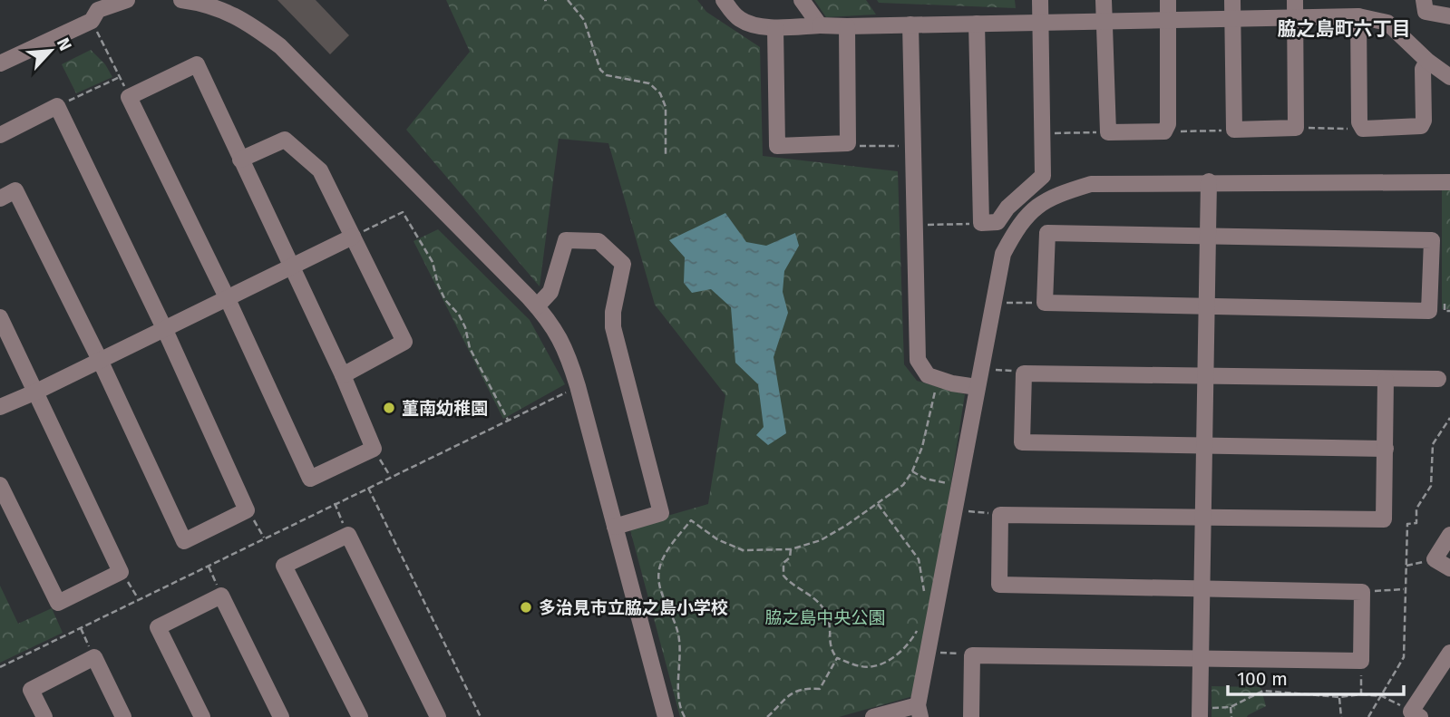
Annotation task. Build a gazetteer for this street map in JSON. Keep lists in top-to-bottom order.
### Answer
{
  "districts": ["脇之島町六丁目"],
  "parks": ["脇之島中央公園"],
  "places": ["菫南幼稚園", "多治見市立脇之島小学校"],
  "scale_bar": "100 m",
  "north": "top right"
}
